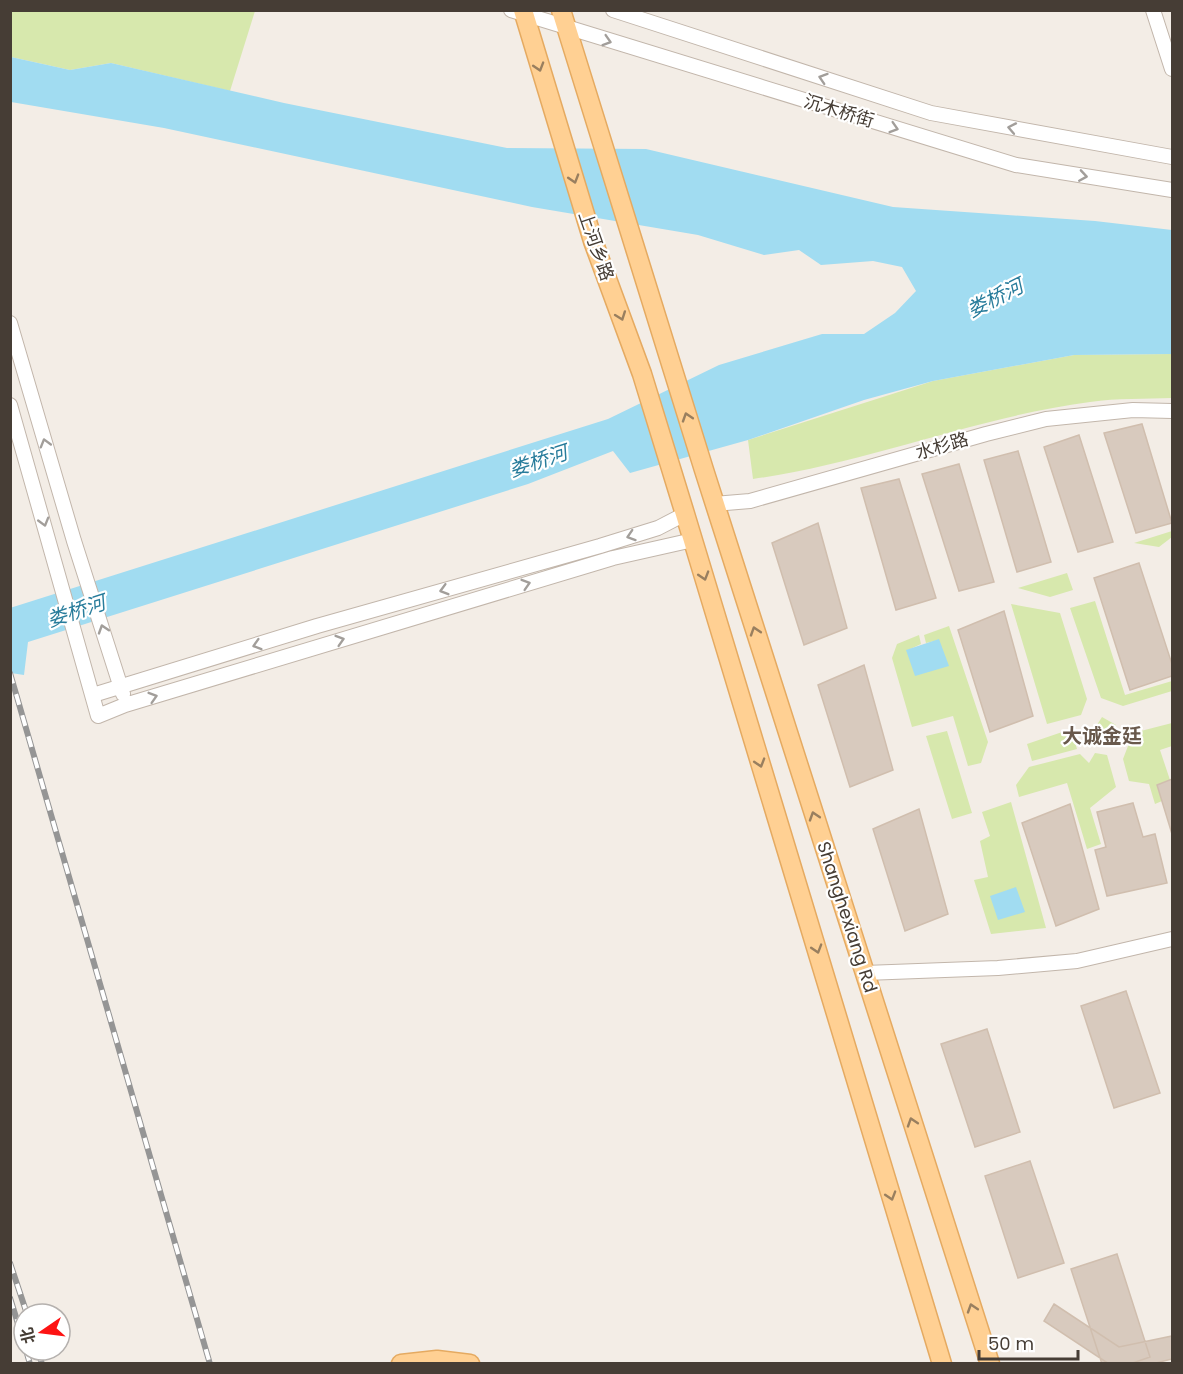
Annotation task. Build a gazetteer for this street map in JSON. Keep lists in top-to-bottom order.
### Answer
{
  "streets": {
    "main road": ["上河乡路", "Shanghexiang Rd"],
    "street": ["沉木桥街", "水杉路"]
  },
  "crossings": [
    ["沉木桥街", "上河乡路"],
    ["上河乡路", "Shanghexiang Rd"],
    ["水杉路", "Shanghexiang Rd"]
  ],
  "districts": ["大诚金廷"],
  "water": ["娄桥河"],
  "scale_bar": "50 m",
  "north": "left"
}
